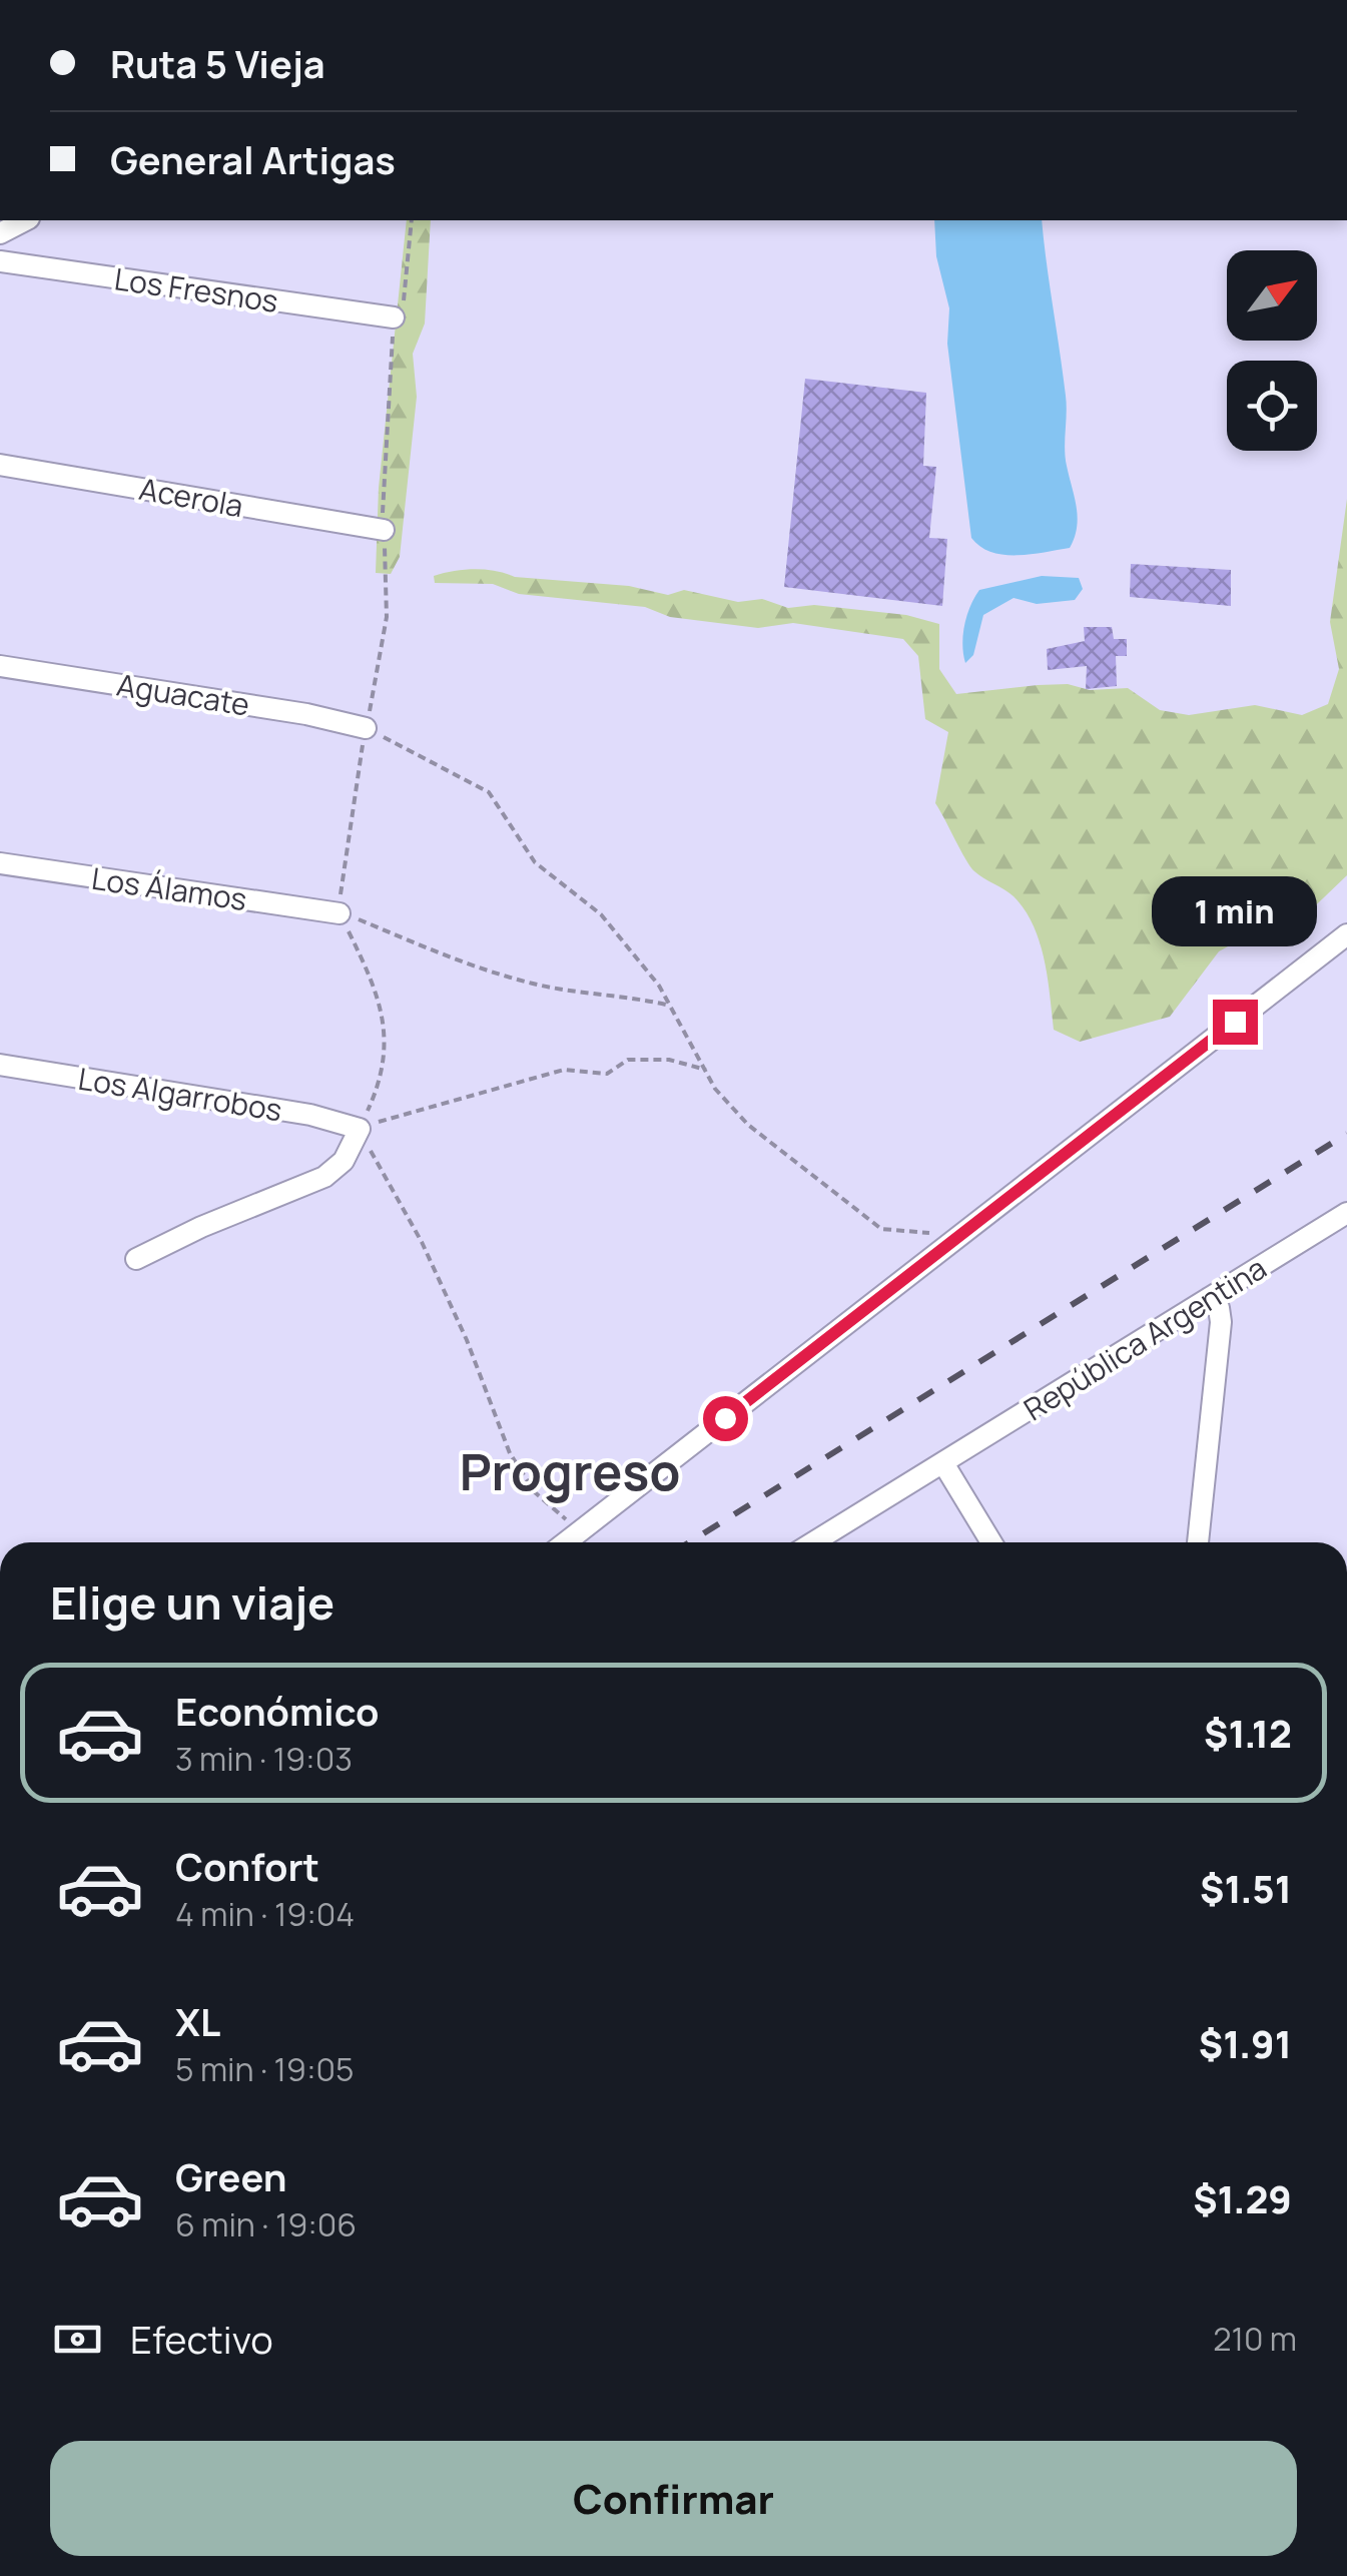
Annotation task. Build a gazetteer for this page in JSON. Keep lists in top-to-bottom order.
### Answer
{
  "streets": {
    "street": [
      "Los Fresnos",
      "Acerola",
      "Aguacate",
      "Los Álamos",
      "Los Algarrobos",
      "República Argentina"
    ]
  },
  "districts": ["Progreso"],
  "north": "top right",
  "page": {
    "banner": ["Ruta 5 Vieja", "General Artigas"],
    "bubble": "1 min",
    "heading": "Elige un viaje",
    "list": [
      {
        "name": "Económico",
        "note": "3 min · 19:03",
        "value": "$1.12"
      },
      {
        "name": "Confort",
        "note": "4 min · 19:04",
        "value": "$1.51"
      },
      {
        "name": "XL",
        "note": "5 min · 19:05",
        "value": "$1.91"
      },
      {
        "name": "Green",
        "note": "6 min · 19:06",
        "value": "$1.29"
      }
    ],
    "pay": ["Efectivo", "210 m"],
    "buttons": "Confirmar"
  }
}
